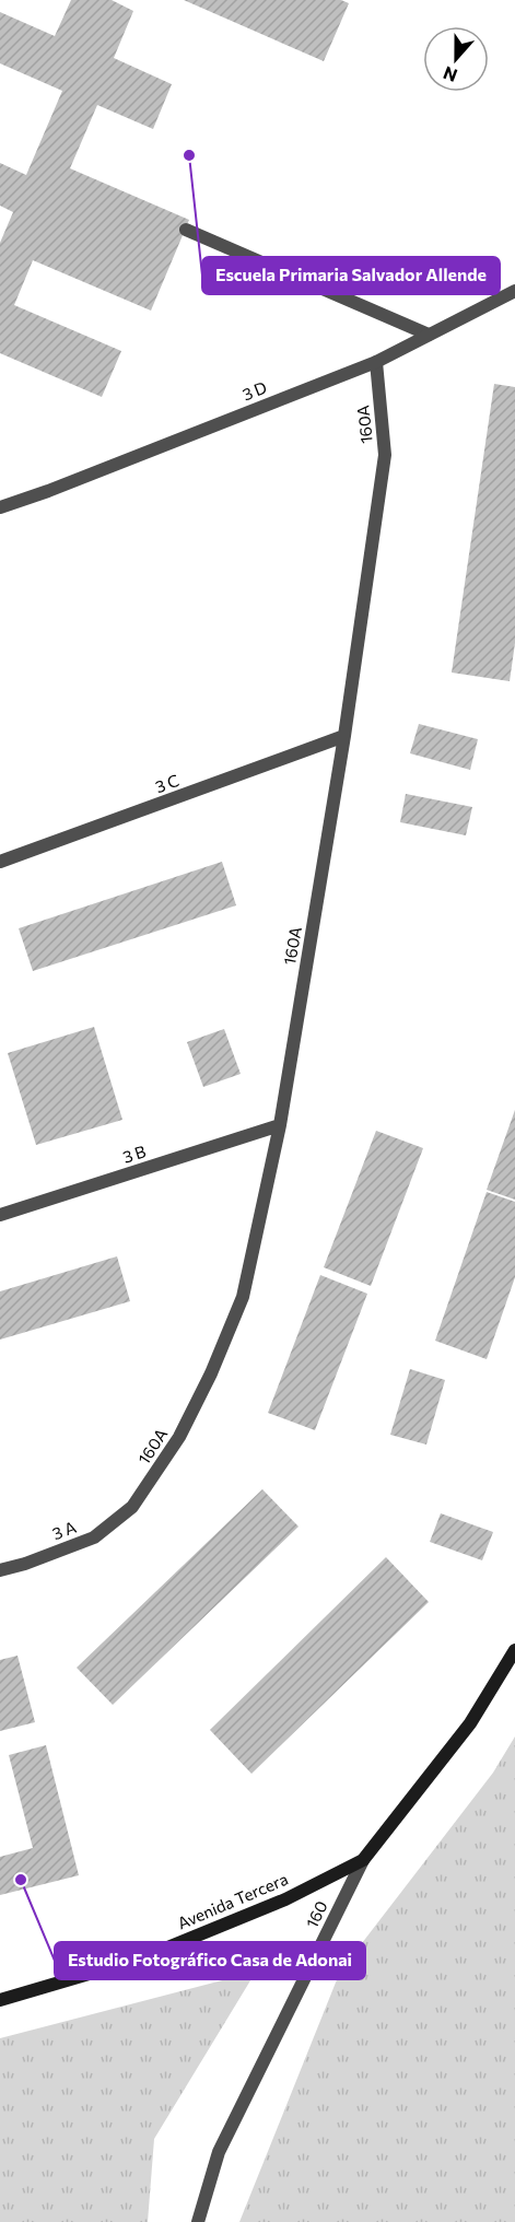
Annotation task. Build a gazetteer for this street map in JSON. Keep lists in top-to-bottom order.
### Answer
{
  "streets": {
    "main road": ["Avenida Tercera", "160"],
    "street": [
      "3 D",
      "160A",
      "3 C",
      "3 B",
      "3 A"
    ]
  },
  "crossings": [
    ["3 D", "160A"],
    ["160A", "3 C"],
    ["160A", "3 B"],
    ["160A", "3 A"],
    ["Avenida Tercera", "160"]
  ],
  "places": ["Escuela Primaria Salvador Allende", "Estudio Fotográfico Casa de Adonai"],
  "north": "bottom"
}
